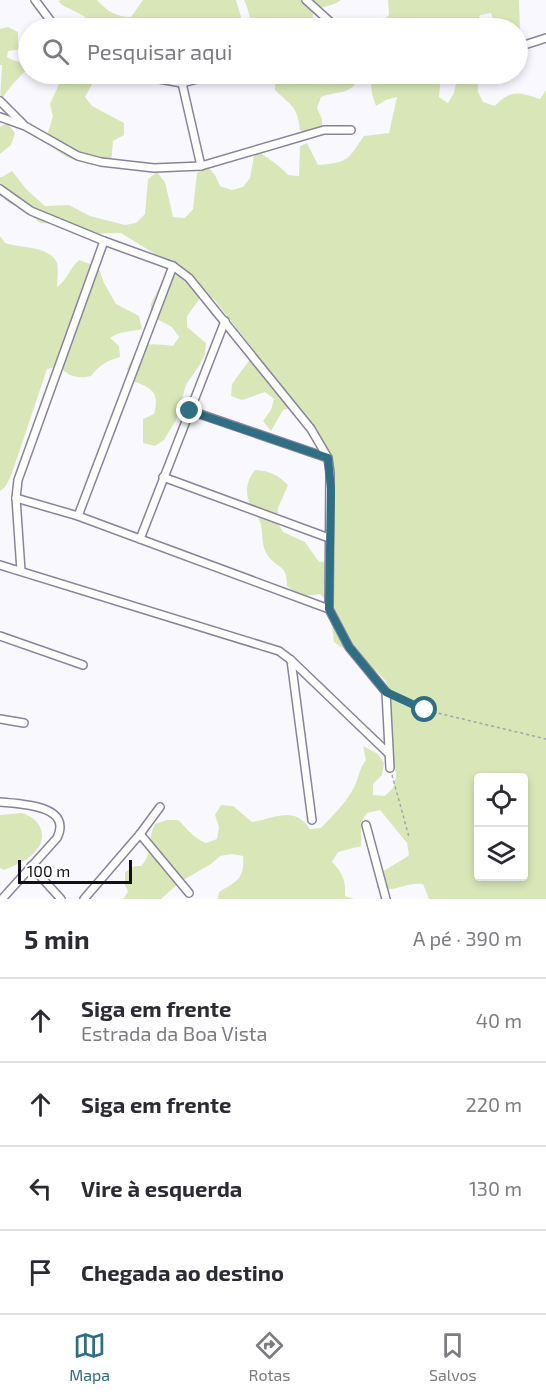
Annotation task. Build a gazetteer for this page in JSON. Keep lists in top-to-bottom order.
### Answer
{
  "scale_bar": "100 m",
  "page": {
    "search": "Pesquisar aqui",
    "scale": "100 m",
    "heading": ["5 min", "A pé · 390 m"],
    "list": [
      ["Siga em frente", "Estrada da Boa Vista", "40 m"],
      ["Siga em frente", "220 m"],
      ["Vire à esquerda", "130 m"],
      "Chegada ao destino"
    ],
    "nav": ["Mapa", "Rotas", "Salvos"]
  }
}
